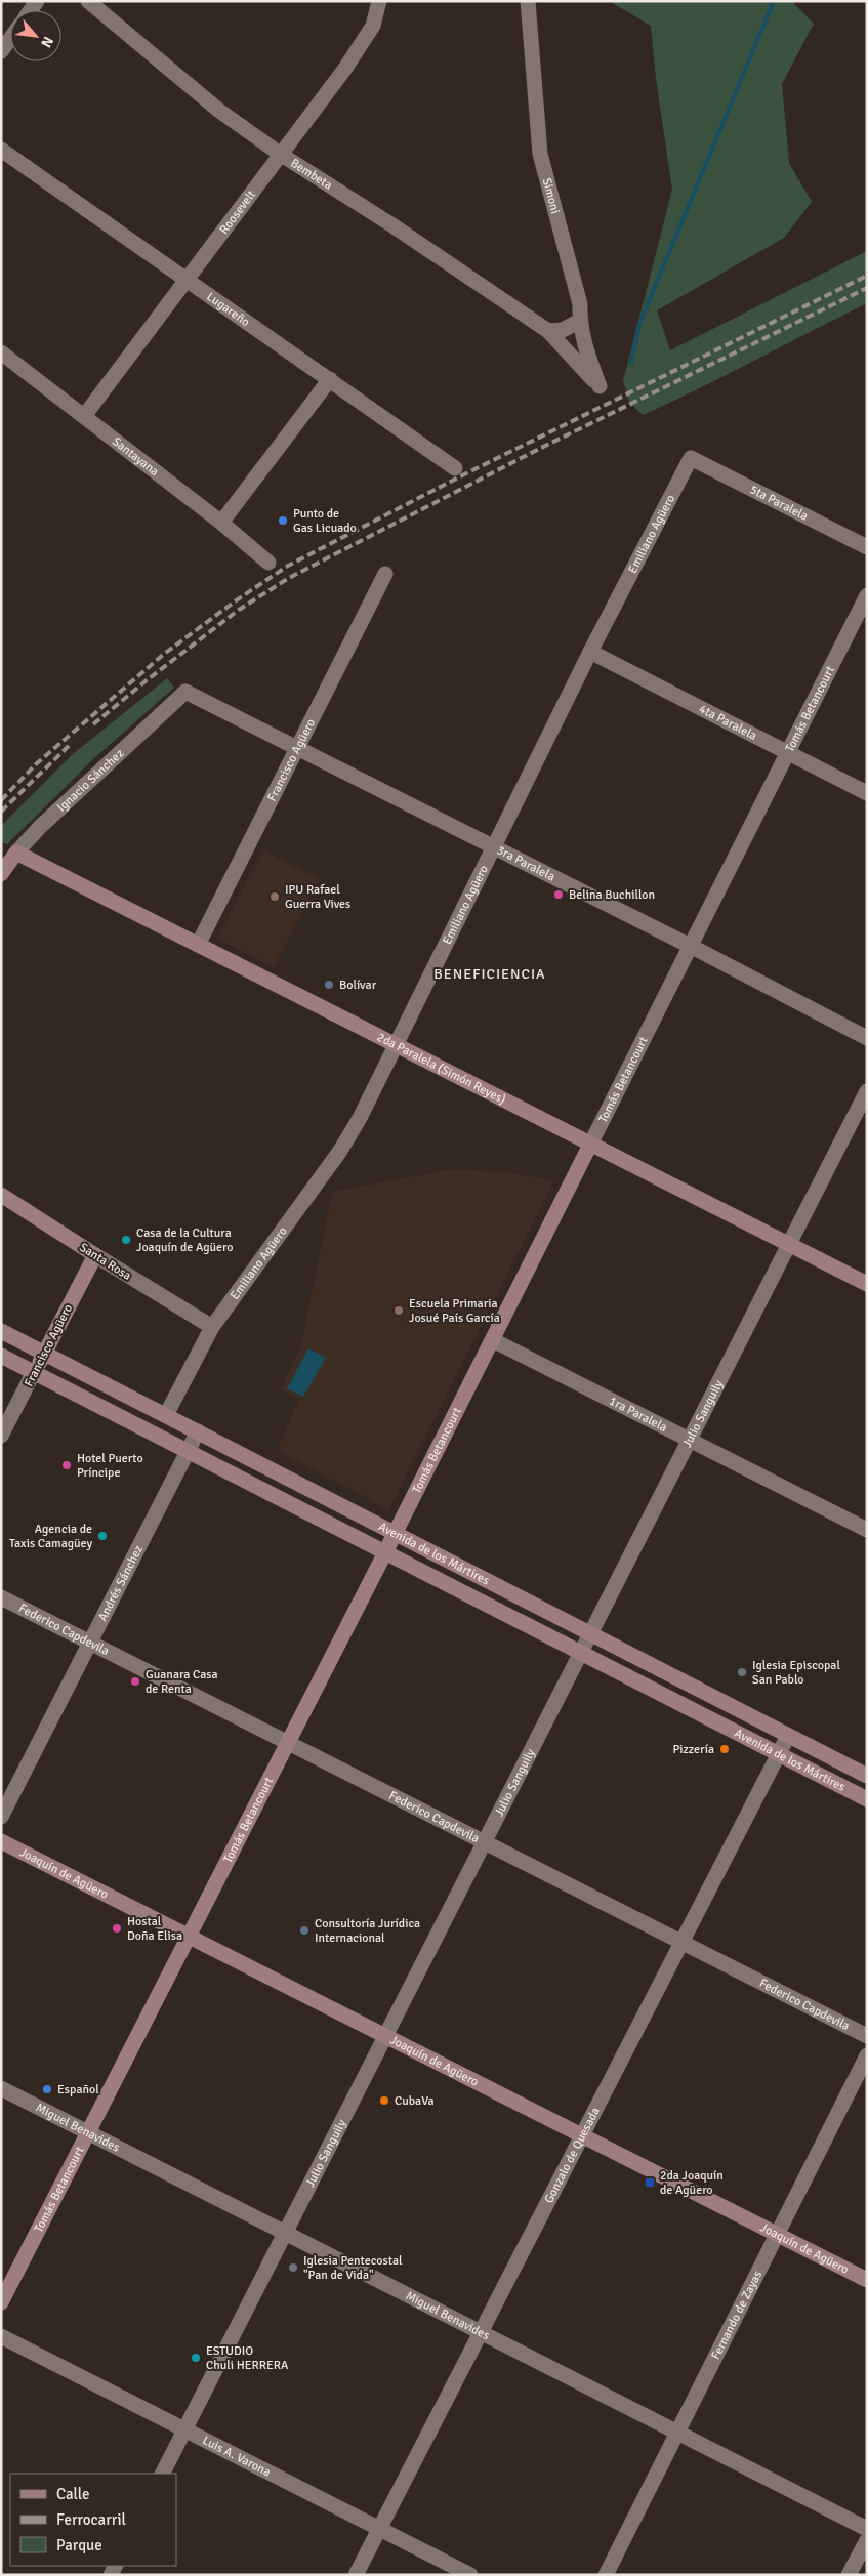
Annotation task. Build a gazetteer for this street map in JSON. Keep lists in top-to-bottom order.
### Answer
{
  "streets": {
    "street": [
      "Bembeta",
      "Simoni",
      "Roosevelt",
      "Lugareño",
      "Santayana",
      "5ta Paralela",
      "Emiliano Agüero",
      "Tomás Betancourt",
      "4ta Paralela",
      "Francisco Agüero",
      "Ignacio Sánchez",
      "3ra Paralela",
      "2da Paralela (Simón Reyes)",
      "Santa Rosa",
      "1ra Paralela",
      "Julio Sanguily",
      "Avenida de los Mártires",
      "Andrés Sánchez",
      "Federico Capdevila",
      "Joaquín de Agüero",
      "Miguel Benavides",
      "Gonzalo de Quesada",
      "Fernando de Zayas",
      "Luis A. Varona"
    ]
  },
  "crossings": [
    ["Bembeta", "Simoni"],
    ["Bembeta", "Roosevelt"],
    ["Roosevelt", "Lugareño"],
    ["Roosevelt", "Santayana"],
    ["5ta Paralela", "Emiliano Agüero"],
    ["Emiliano Agüero", "4ta Paralela"],
    ["Emiliano Agüero", "3ra Paralela"],
    ["Emiliano Agüero", "2da Paralela (Simón Reyes)"],
    ["Emiliano Agüero", "Santa Rosa"],
    ["Emiliano Agüero", "Avenida de los Mártires"],
    ["Tomás Betancourt", "4ta Paralela"],
    ["Tomás Betancourt", "3ra Paralela"],
    ["Tomás Betancourt", "2da Paralela (Simón Reyes)"],
    ["Tomás Betancourt", "1ra Paralela"],
    ["Tomás Betancourt", "Avenida de los Mártires"],
    ["Tomás Betancourt", "Federico Capdevila"],
    ["Tomás Betancourt", "Joaquín de Agüero"],
    ["Tomás Betancourt", "Miguel Benavides"],
    ["Francisco Agüero", "3ra Paralela"],
    ["Francisco Agüero", "2da Paralela (Simón Reyes)"],
    ["Francisco Agüero", "Santa Rosa"],
    ["Francisco Agüero", "Avenida de los Mártires"],
    ["Ignacio Sánchez", "3ra Paralela"],
    ["Ignacio Sánchez", "2da Paralela (Simón Reyes)"],
    ["2da Paralela (Simón Reyes)", "Julio Sanguily"],
    ["1ra Paralela", "Julio Sanguily"],
    ["Julio Sanguily", "Avenida de los Mártires"],
    ["Julio Sanguily", "Federico Capdevila"],
    ["Julio Sanguily", "Joaquín de Agüero"],
    ["Julio Sanguily", "Miguel Benavides"],
    ["Julio Sanguily", "Luis A. Varona"],
    ["Avenida de los Mártires", "Andrés Sánchez"],
    ["Avenida de los Mártires", "Gonzalo de Quesada"],
    ["Andrés Sánchez", "Federico Capdevila"],
    ["Federico Capdevila", "Gonzalo de Quesada"],
    ["Joaquín de Agüero", "Gonzalo de Quesada"],
    ["Joaquín de Agüero", "Fernando de Zayas"],
    ["Miguel Benavides", "Gonzalo de Quesada"],
    ["Miguel Benavides", "Fernando de Zayas"],
    ["Gonzalo de Quesada", "Luis A. Varona"]
  ],
  "districts": ["BENEFICIENCIA"],
  "places": {
    "other": [
      "Punto de Gas Licuado",
      "Belina Buchillon",
      "IPU Rafael Guerra Vives",
      "Bolívar",
      "Casa de la Cultura Joaquín de Agüero",
      "Escuela Primaria Josué País García",
      "Hotel Puerto Príncipe",
      "Agencia de Taxis Camagüey",
      "Iglesia Episcopal San Pablo",
      "Guanara Casa de Renta",
      "Pizzería",
      "Hostal Doña Elisa",
      "Consultoría Jurídica Internacional",
      "Español",
      "CubaVa",
      "Iglesia Pentecostal \"Pan de Vida\"",
      "ESTUDIO Chuli HERRERA"
    ],
    "transit": ["2da Joaquín de Agüero"]
  },
  "legend": ["Calle", "Ferrocarril", "Parque"],
  "north": "bottom right"
}
